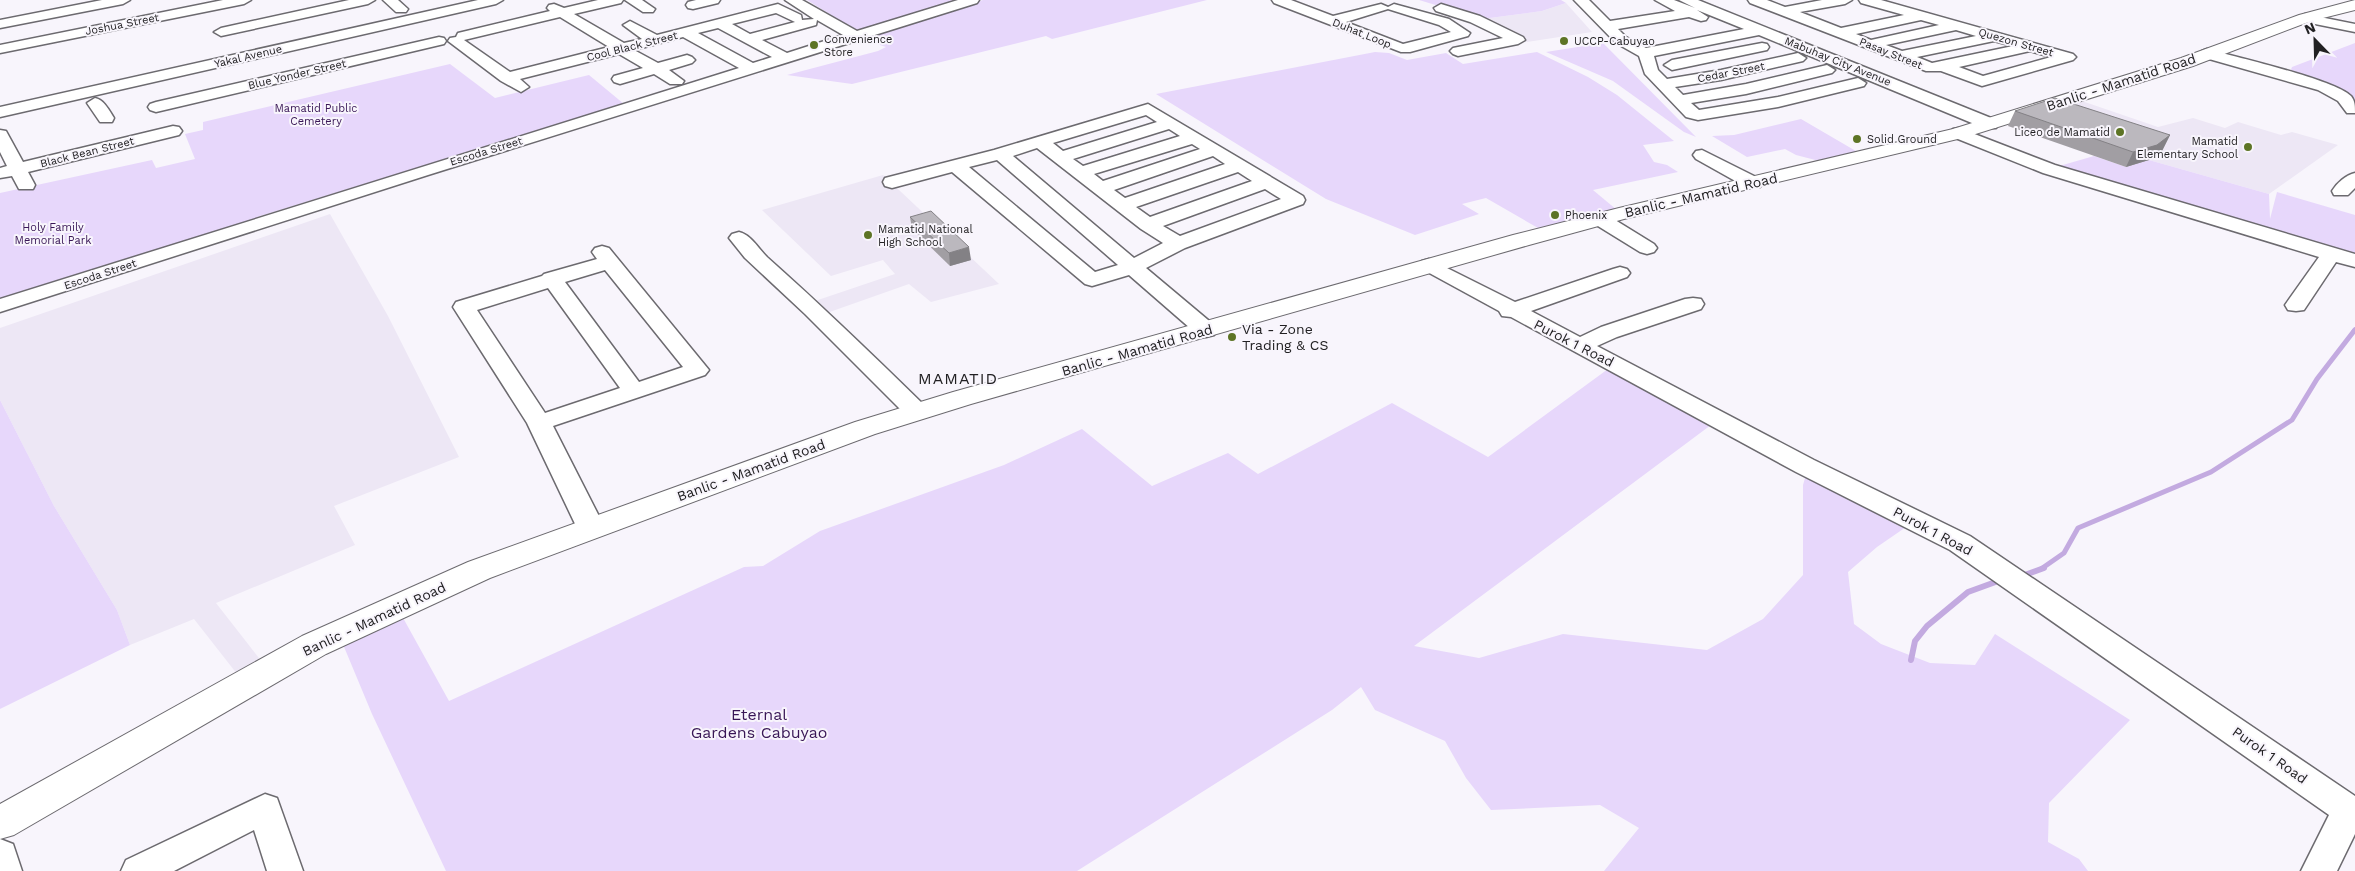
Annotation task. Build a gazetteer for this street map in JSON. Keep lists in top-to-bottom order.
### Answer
{
  "streets": {
    "main road": ["Banlic - Mamatid Road"],
    "street": [
      "Joshua Street",
      "Duhat Loop",
      "Quezon Street",
      "Cool Black Street",
      "Pasay Street",
      "Yakal Avenue",
      "Mabuhay City Avenue",
      "Cedar Street",
      "Blue Yonder Street",
      "Escoda Street",
      "Black Bean Street",
      "Purok 1 Road"
    ]
  },
  "crossings": [
    ["Quezon Street", "Pasay Street"],
    ["Cool Black Street", "Escoda Street"],
    ["Mabuhay City Avenue", "Banlic - Mamatid Road"],
    ["Banlic - Mamatid Road", "Purok 1 Road"]
  ],
  "districts": ["MAMATID"],
  "parks": ["Mamatid Public Cemetery", "Holy Family Memorial Park", "Eternal Gardens Cabuyao"],
  "places": [
    "UCCP-Cabuyao",
    "Convenience Store",
    "Liceo de Mamatid",
    "Solid Ground",
    "Mamatid Elementary School",
    "Phoenix",
    "Mamatid National High School",
    "Via - Zone Trading & CS"
  ],
  "north": "top left"
}
